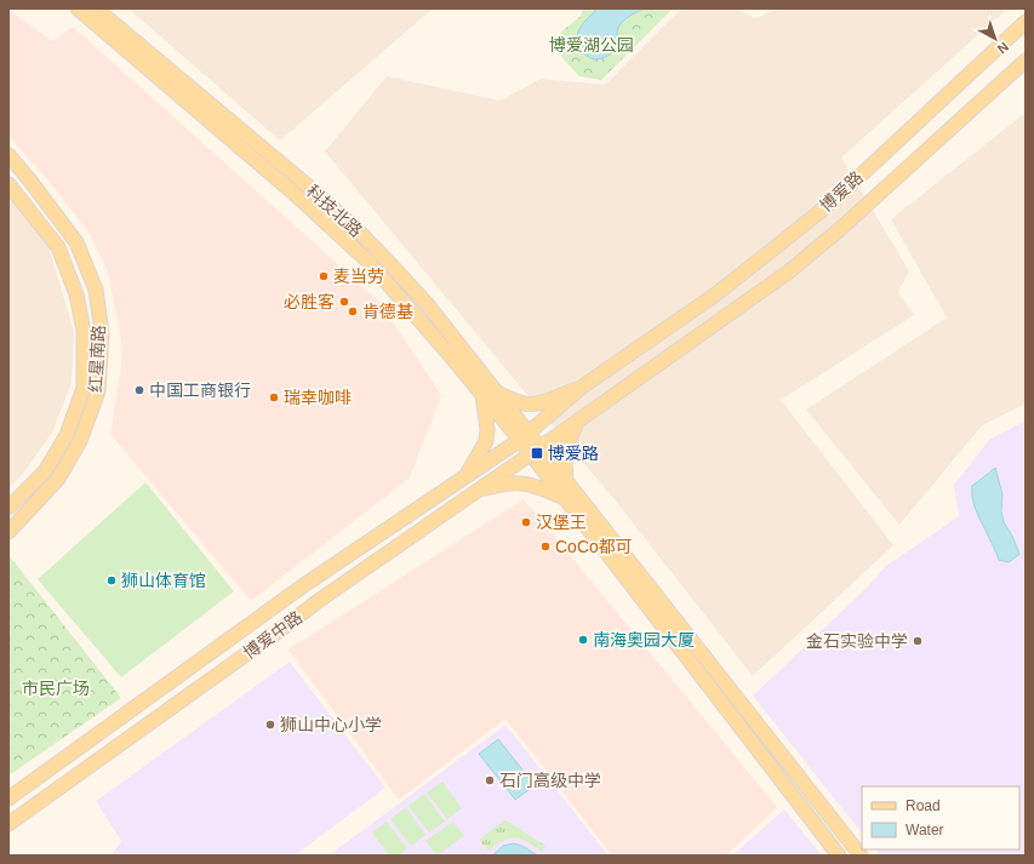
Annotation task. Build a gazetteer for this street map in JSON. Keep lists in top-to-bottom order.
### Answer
{
  "streets": {
    "main road": [
      "博爱路",
      "科技北路",
      "红星南路",
      "博爱中路"
    ]
  },
  "crossings": [
    ["博爱路", "科技北路"],
    ["博爱路", "博爱中路"],
    ["科技北路", "博爱中路"]
  ],
  "parks": ["博爱湖公园", "市民广场"],
  "places": {
    "other": [
      "麦当劳",
      "必胜客",
      "肯德基",
      "中国工商银行",
      "瑞幸咖啡",
      "汉堡王",
      "CoCo都可",
      "狮山体育馆",
      "南海奥园大厦",
      "金石实验中学",
      "狮山中心小学",
      "石门高级中学"
    ],
    "transit": ["博爱路"]
  },
  "legend": ["Road", "Water"],
  "north": "bottom right"
}
